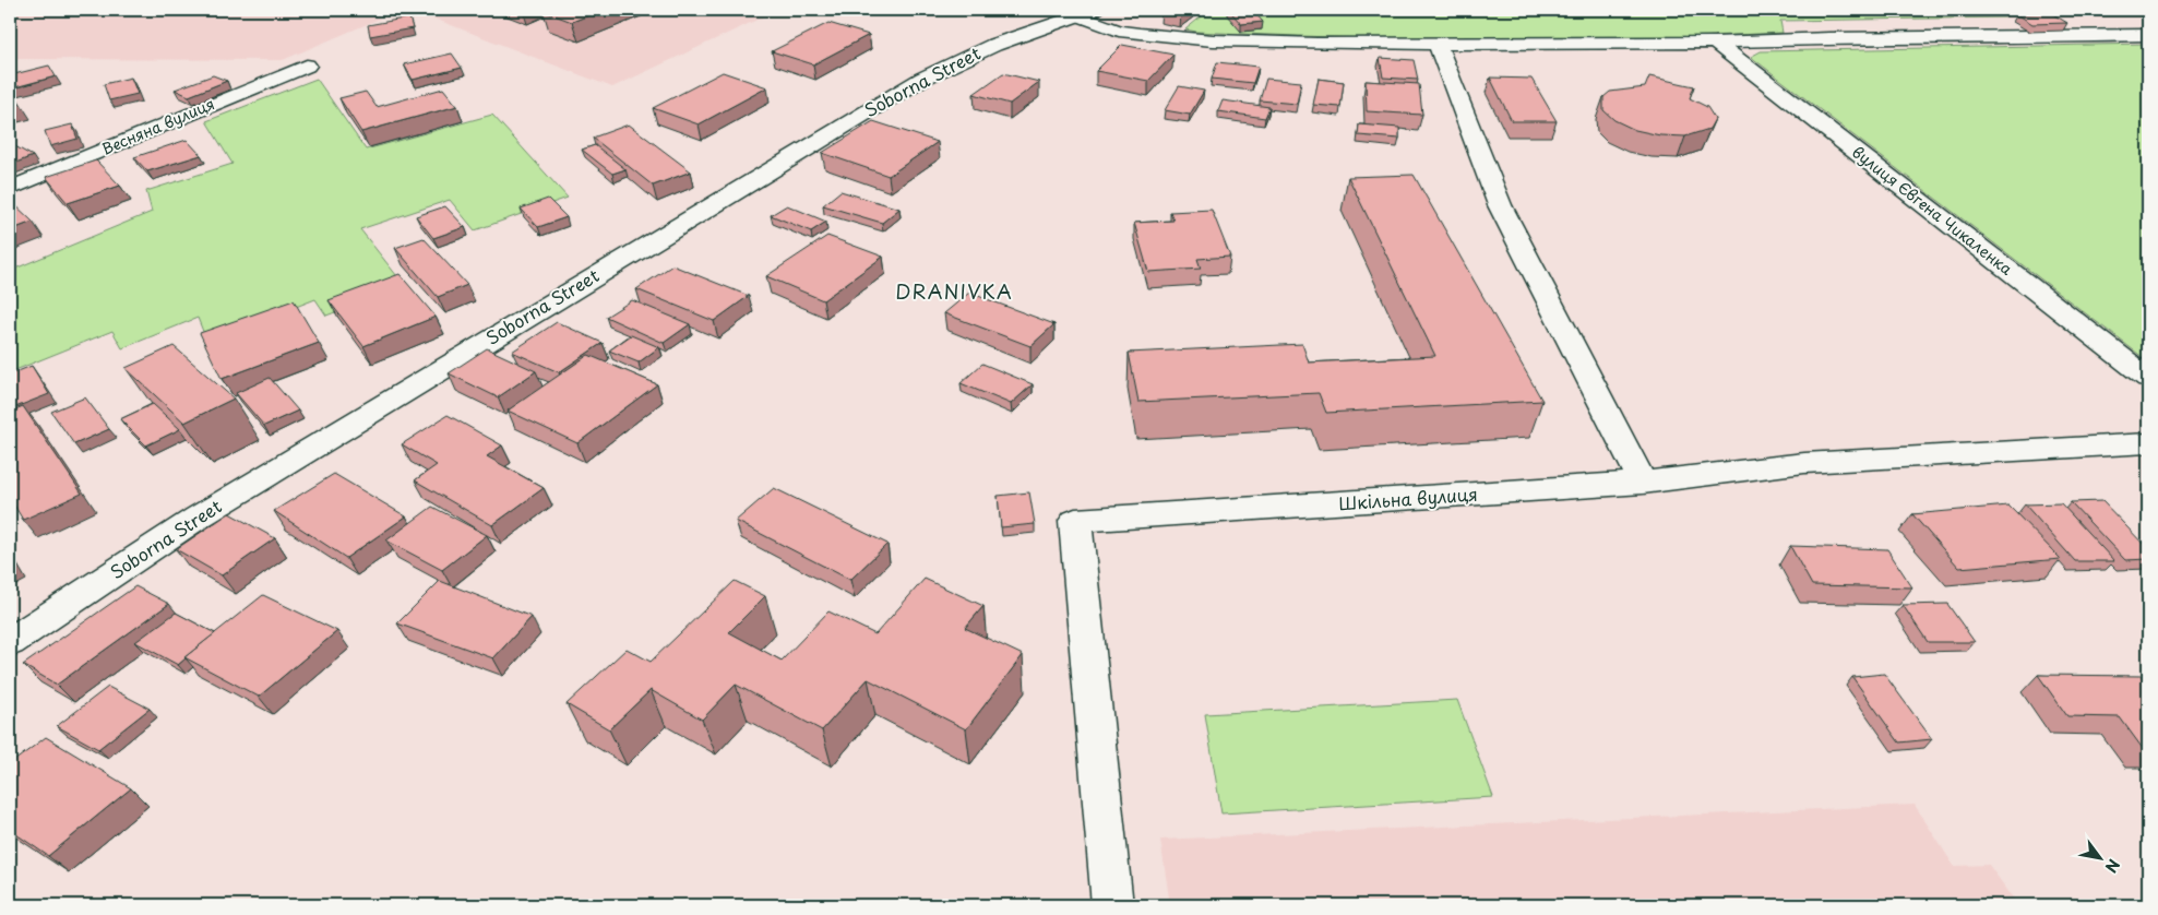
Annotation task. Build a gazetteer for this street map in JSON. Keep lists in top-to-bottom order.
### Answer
{
  "streets": {
    "street": [
      "Soborna Street",
      "Весняна вулиця",
      "вулиця Євгена Чикаленка",
      "Шкільна вулиця"
    ]
  },
  "districts": ["DRANIVKA"],
  "north": "bottom right"
}
